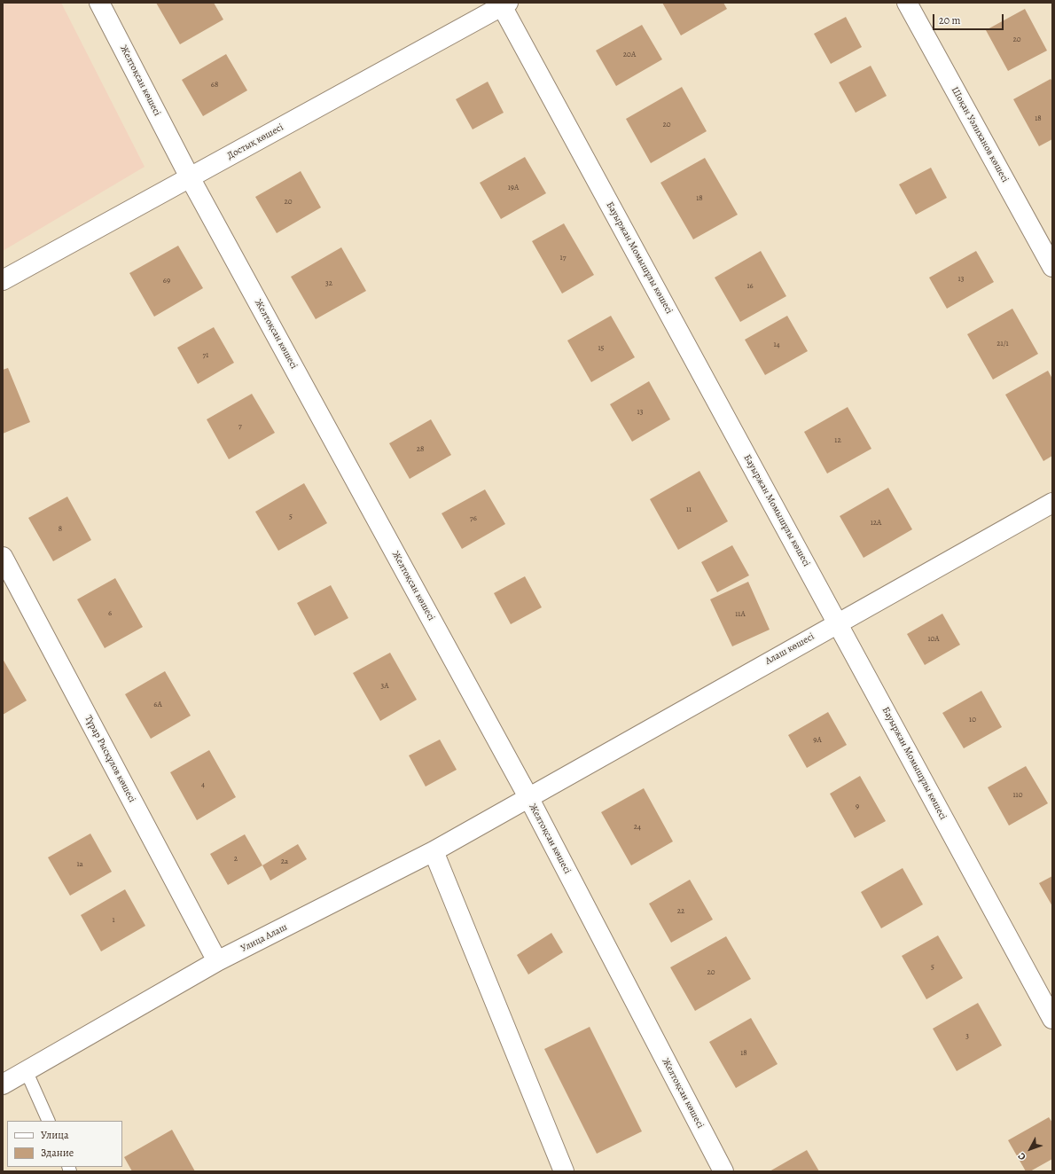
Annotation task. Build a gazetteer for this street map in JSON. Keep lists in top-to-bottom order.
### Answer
{
  "streets": {
    "street": [
      "Желтоқсан көшесі",
      "Шоқан Уәлиханов көшесі",
      "Достық көшесі",
      "Бауыржан Момышұлы көшесі",
      "Алаш көшесі",
      "Тұрар Рысқұлов көшесі",
      "Улица Алаш"
    ]
  },
  "crossings": [
    ["Желтоқсан көшесі", "Достық көшесі"],
    ["Желтоқсан көшесі", "Алаш көшесі"],
    ["Желтоқсан көшесі", "Улица Алаш"],
    ["Достық көшесі", "Бауыржан Момышұлы көшесі"],
    ["Бауыржан Момышұлы көшесі", "Алаш көшесі"],
    ["Алаш көшесі", "Улица Алаш"],
    ["Тұрар Рысқұлов көшесі", "Улица Алаш"]
  ],
  "house_numbers": [
    "20",
    "20А",
    "68",
    "18",
    "20",
    "19А",
    "18",
    "20",
    "17",
    "13",
    "69",
    "32",
    "16",
    "21/1",
    "14",
    "15",
    "71",
    "13",
    "7",
    "12",
    "28",
    "11",
    "5",
    "76",
    "12А",
    "8",
    "6",
    "11А",
    "10А",
    "3А",
    "6А",
    "10",
    "9А",
    "4",
    "110",
    "9",
    "24",
    "2",
    "2а",
    "1а",
    "22",
    "1",
    "5",
    "20",
    "3",
    "18"
  ],
  "legend": ["Улица", "Здание"],
  "scale_bar": "20 m",
  "north": "bottom left"
}
